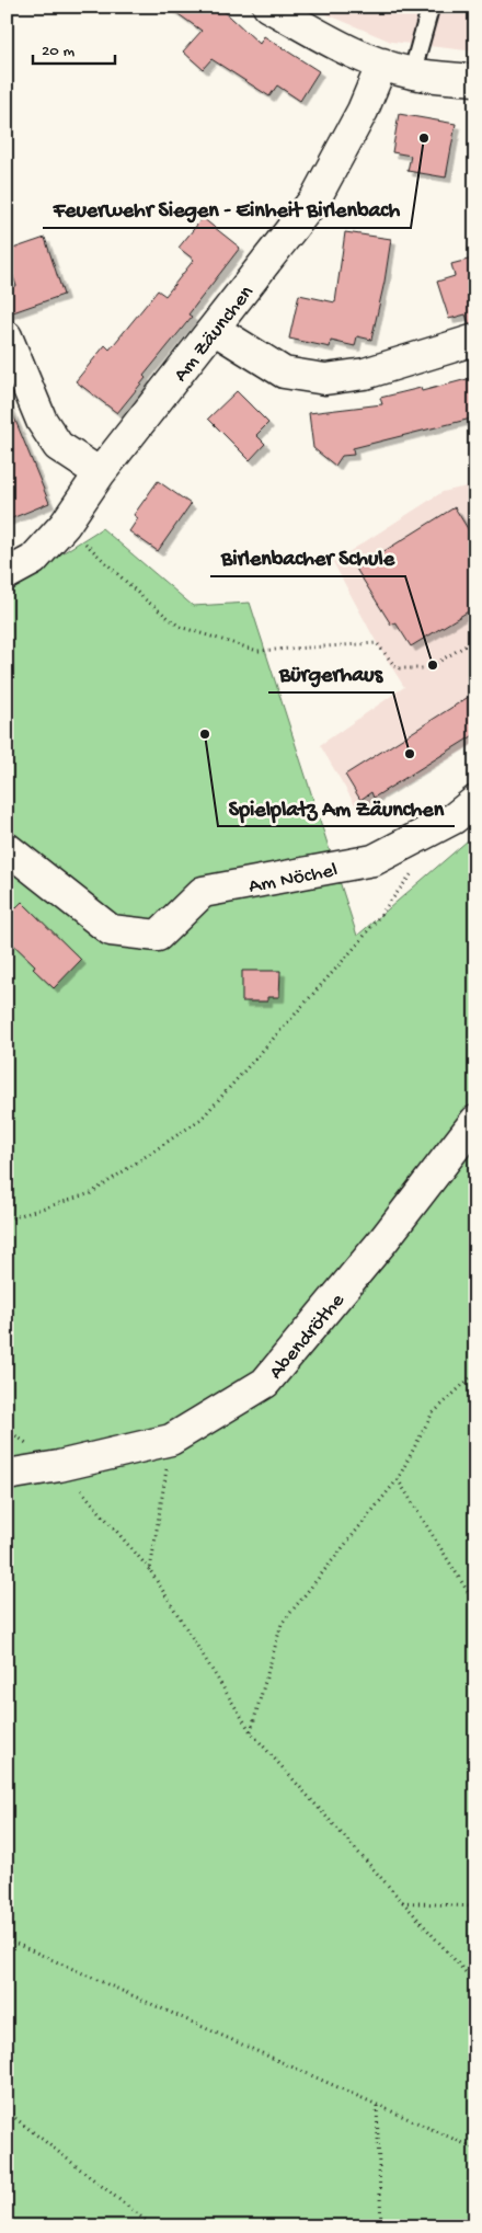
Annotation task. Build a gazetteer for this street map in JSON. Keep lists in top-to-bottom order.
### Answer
{
  "streets": {
    "street": ["Am Zäunchen", "Am Nöchel", "Abendröthe"]
  },
  "places": [
    "Feuerwehr Siegen - Einheit Birlenbach",
    "Birlenbacher Schule",
    "Spielplatz Am Zäunchen",
    "Bürgerhaus"
  ],
  "scale_bar": "20 m"
}
